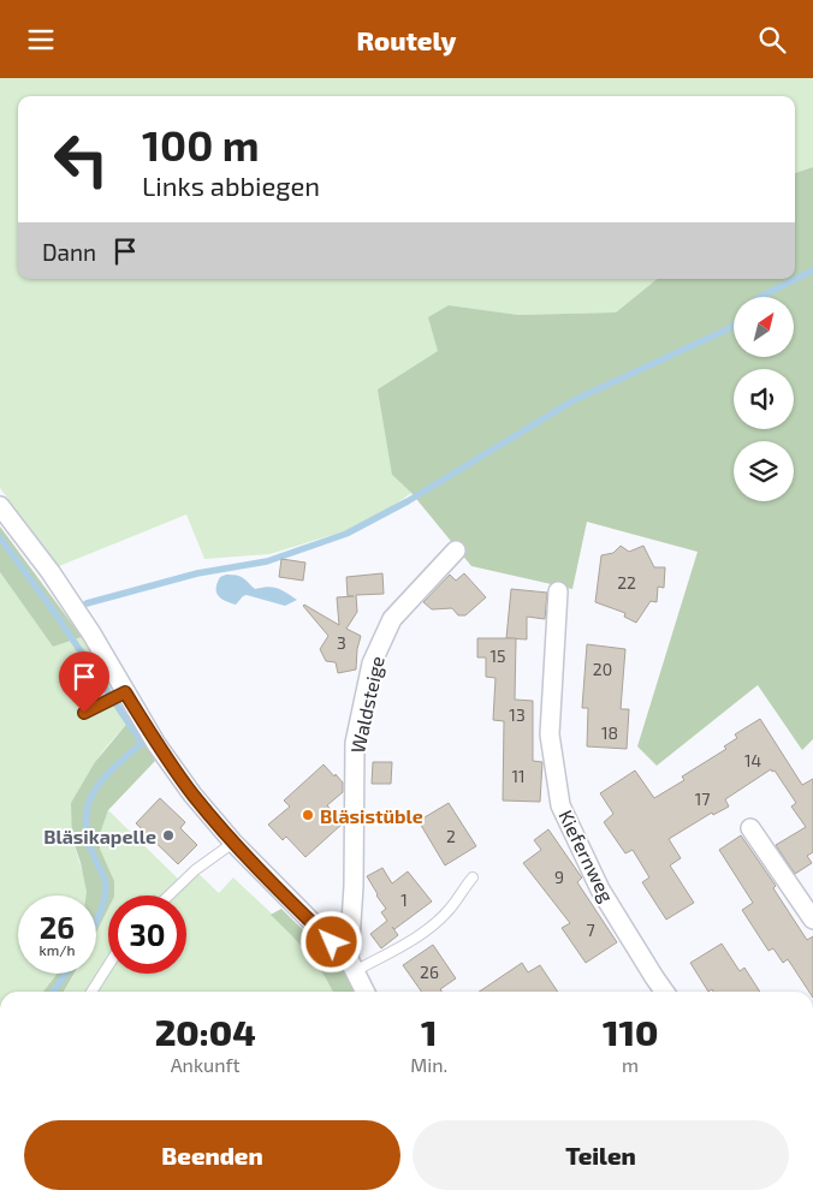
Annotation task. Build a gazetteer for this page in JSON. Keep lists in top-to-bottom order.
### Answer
{
  "streets": {
    "street": ["Waldsteige", "Kiefernweg"]
  },
  "places": ["Bläsistüble", "Bläsikapelle"],
  "house_numbers": [
    "22",
    "3",
    "15",
    "20",
    "13",
    "18",
    "14",
    "11",
    "17",
    "2",
    "9",
    "1",
    "7",
    "26"
  ],
  "north": "top right",
  "page": {
    "header": "Routely",
    "turn": ["100 m", "Links abbiegen"],
    "then": "Dann",
    "speed": "26 km/h",
    "limit": "30",
    "eta": [
      "20:04",
      "Ankunft",
      "1",
      "Min.",
      "110",
      "m"
    ],
    "buttons": ["Beenden", "Teilen"]
  }
}
